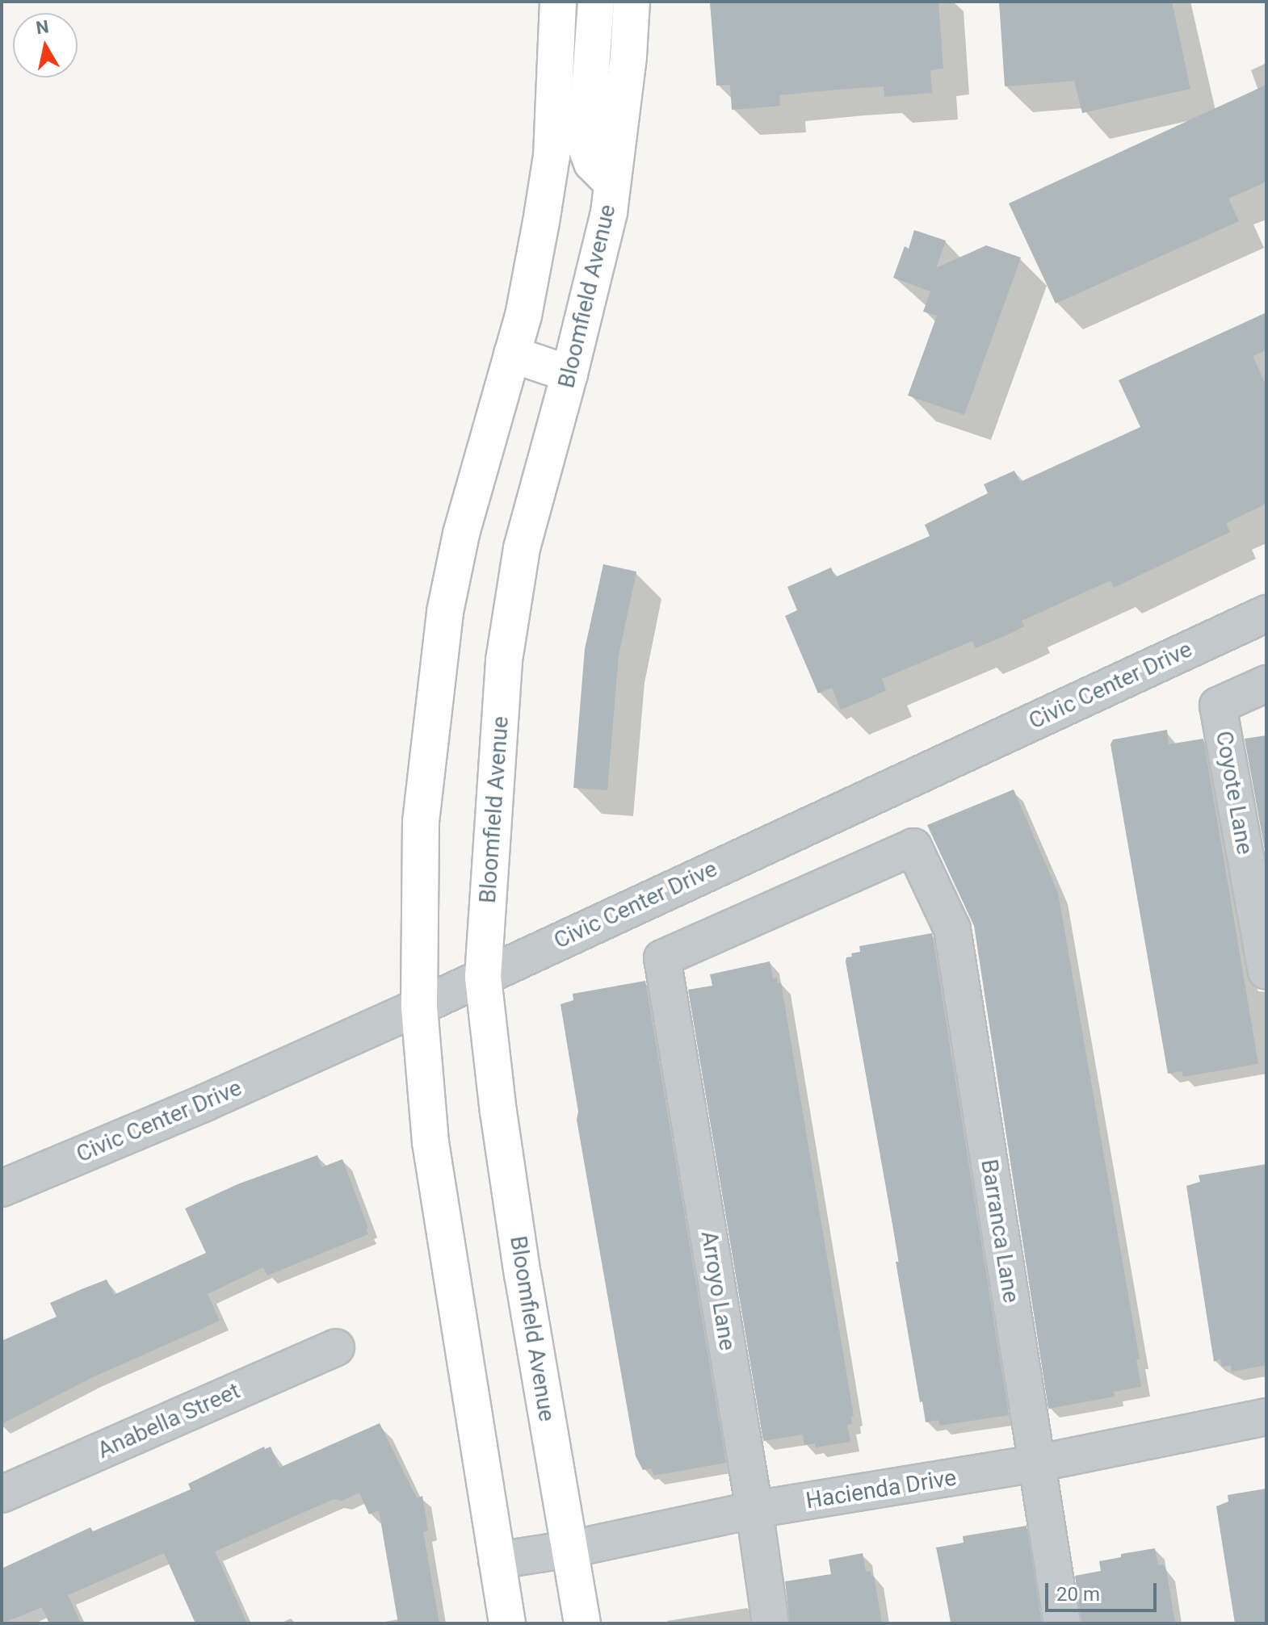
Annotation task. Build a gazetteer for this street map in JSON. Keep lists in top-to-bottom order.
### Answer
{
  "streets": {
    "main road": ["Bloomfield Avenue"],
    "street": [
      "Civic Center Drive",
      "Coyote Lane",
      "Barranca Lane",
      "Arroyo Lane",
      "Anabella Street",
      "Hacienda Drive"
    ]
  },
  "crossings": [
    ["Bloomfield Avenue", "Civic Center Drive"],
    ["Bloomfield Avenue", "Hacienda Drive"],
    ["Barranca Lane", "Arroyo Lane"],
    ["Barranca Lane", "Hacienda Drive"],
    ["Arroyo Lane", "Hacienda Drive"]
  ],
  "scale_bar": "20 m",
  "north": "top"
}
